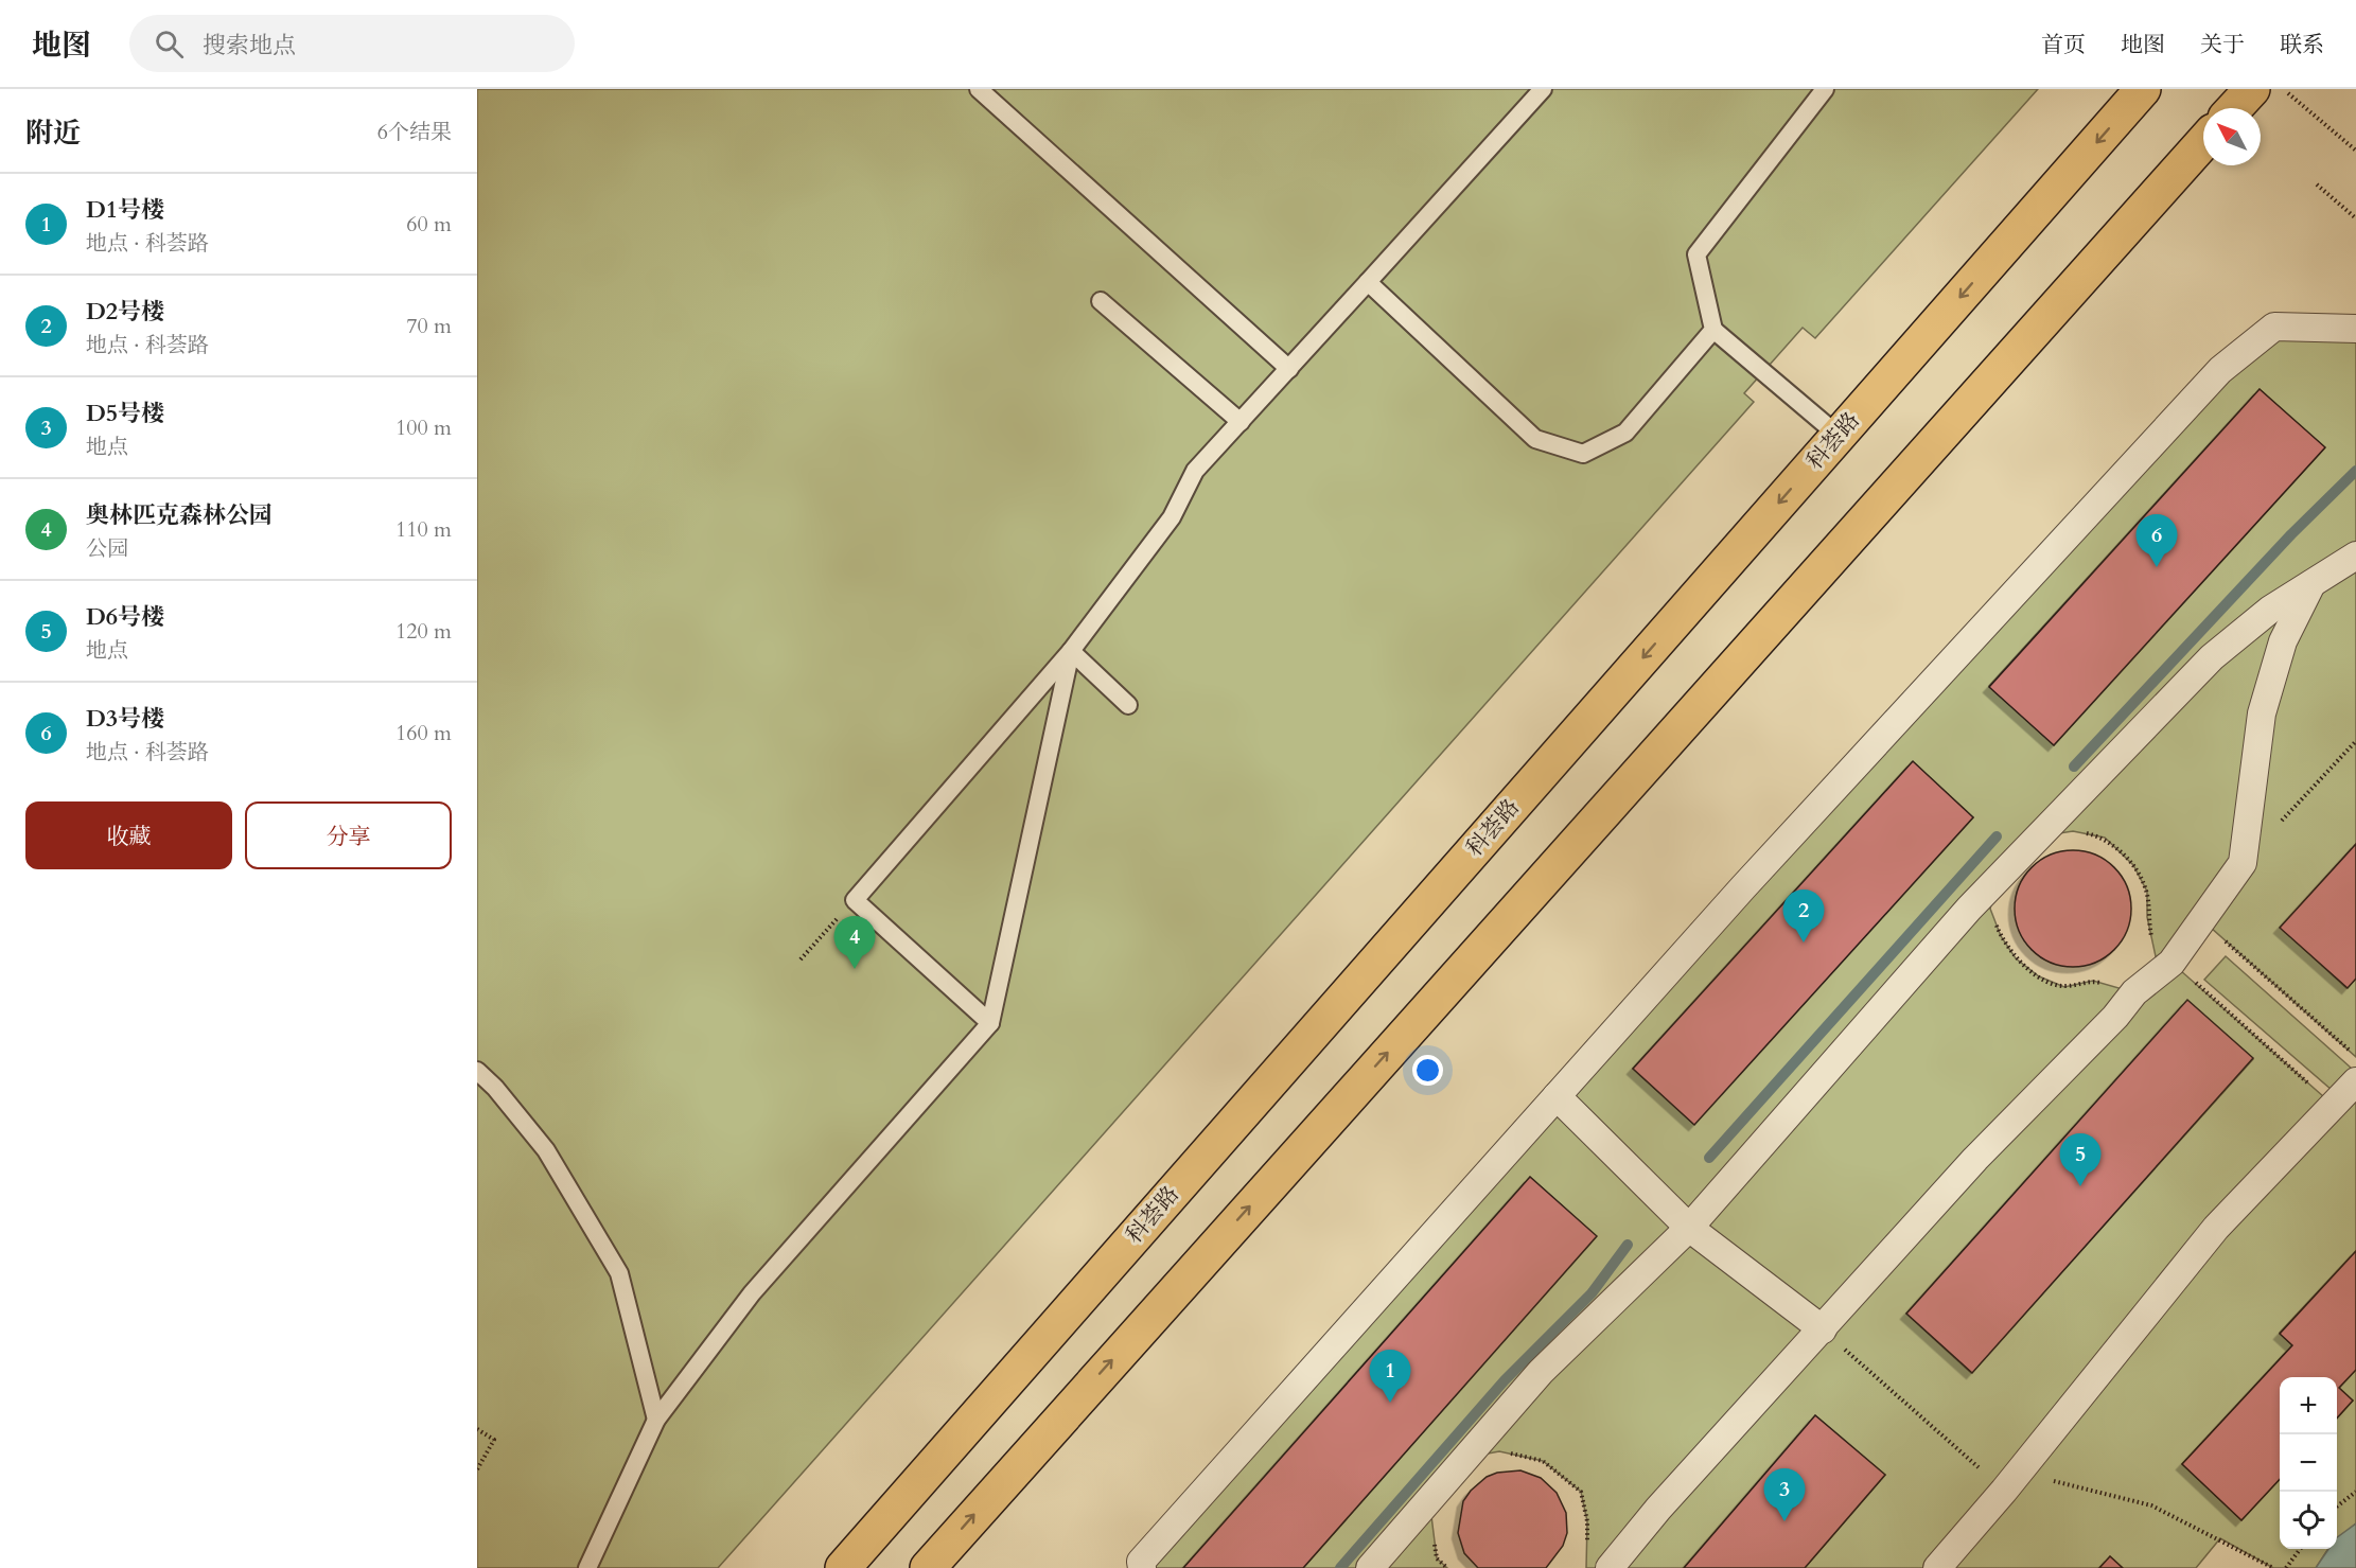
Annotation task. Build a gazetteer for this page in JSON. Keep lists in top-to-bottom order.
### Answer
{
  "streets": {
    "main road": ["科荟路"]
  },
  "north": "top left",
  "page": {
    "header": "地图",
    "search": "搜索地点",
    "nav": [
      "首页",
      "地图",
      "关于",
      "联系"
    ],
    "heading": ["附近", "6个结果"],
    "list": [
      {
        "mark": "1",
        "name": "D1号楼",
        "note": "地点 · 科荟路",
        "value": "60 m"
      },
      {
        "mark": "2",
        "name": "D2号楼",
        "note": "地点 · 科荟路",
        "value": "70 m"
      },
      {
        "mark": "3",
        "name": "D5号楼",
        "note": "地点",
        "value": "100 m"
      },
      {
        "mark": "4",
        "name": "奥林匹克森林公园",
        "note": "公园",
        "value": "110 m"
      },
      {
        "mark": "5",
        "name": "D6号楼",
        "note": "地点",
        "value": "120 m"
      },
      {
        "mark": "6",
        "name": "D3号楼",
        "note": "地点 · 科荟路",
        "value": "160 m"
      }
    ],
    "pins": [
      "6",
      "2",
      "4",
      "5",
      "1",
      "3"
    ],
    "buttons": ["收藏", "分享"],
    "map_buttons": ["+", "−"]
  }
}
